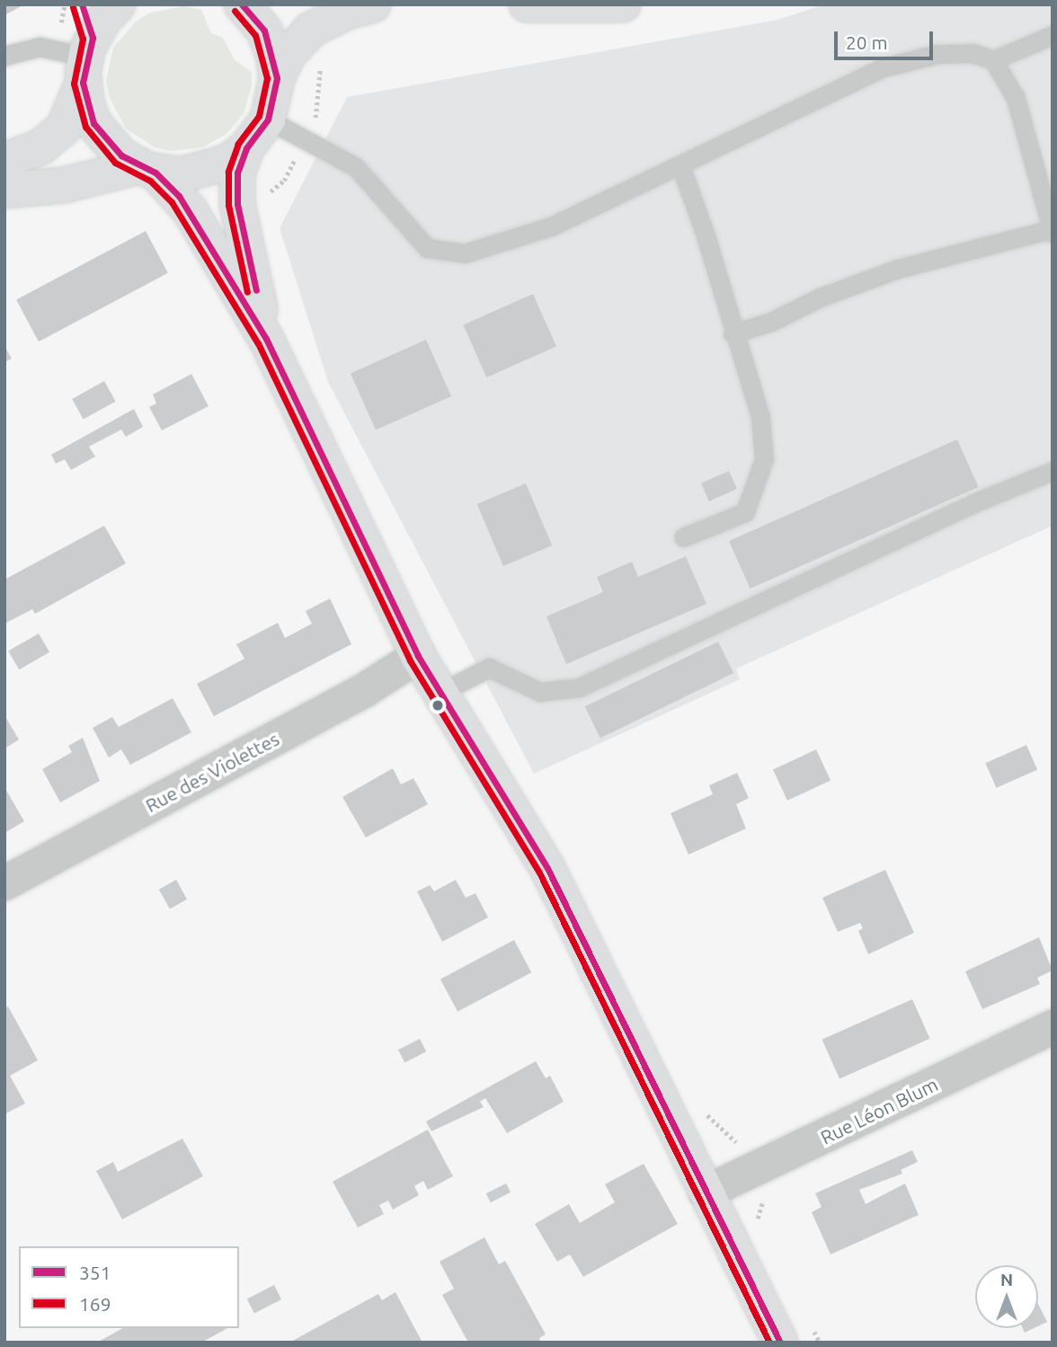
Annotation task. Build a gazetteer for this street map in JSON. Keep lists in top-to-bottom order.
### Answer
{
  "streets": {
    "street": ["Rue des Violettes", "Rue Léon Blum"]
  },
  "lines": ["transit line 351", "transit line 169"],
  "legend": ["351", "169"],
  "scale_bar": "20 m",
  "north": "top"
}
